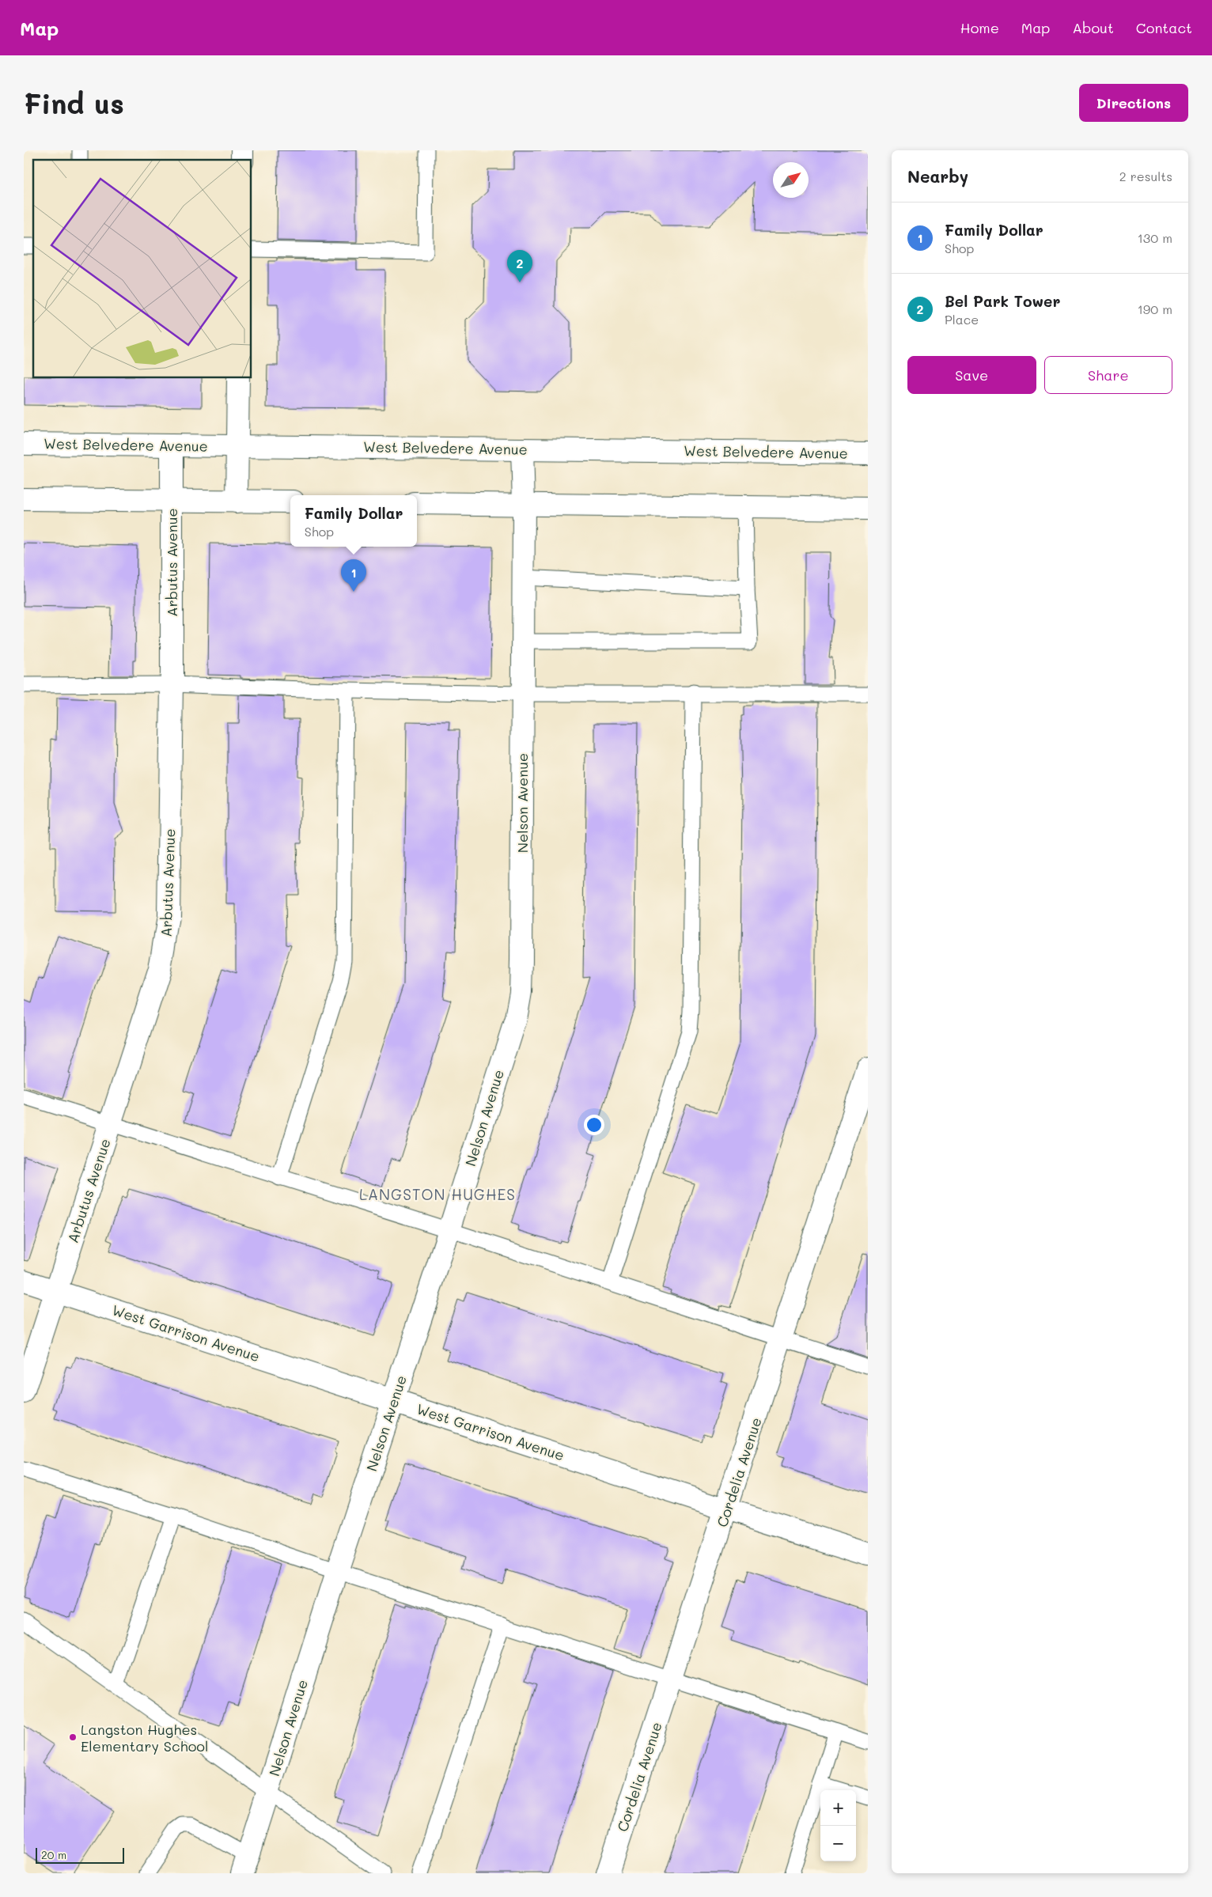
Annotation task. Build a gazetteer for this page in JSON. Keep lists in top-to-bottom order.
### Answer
{
  "streets": {
    "street": [
      "West Belvedere Avenue",
      "Arbutus Avenue",
      "Nelson Avenue",
      "West Garrison Avenue",
      "Cordelia Avenue"
    ]
  },
  "crossings": [
    ["West Belvedere Avenue", "Arbutus Avenue"],
    ["West Belvedere Avenue", "Nelson Avenue"],
    ["Arbutus Avenue", "West Garrison Avenue"],
    ["Nelson Avenue", "West Garrison Avenue"],
    ["West Garrison Avenue", "Cordelia Avenue"]
  ],
  "districts": ["LANGSTON HUGHES"],
  "places": ["Langston Hughes Elementary School"],
  "scale_bar": "20 m",
  "north": "top right",
  "page": {
    "header": "Map",
    "nav": [
      "Home",
      "Map",
      "About",
      "Contact"
    ],
    "buttons": [
      "Directions",
      ["Save", "Share"]
    ],
    "title": "Find us",
    "heading": ["Nearby", "2 results"],
    "list": [
      {
        "mark": "1",
        "name": "Family Dollar",
        "note": "Shop",
        "value": "130 m"
      },
      {
        "mark": "2",
        "name": "Bel Park Tower",
        "note": "Place",
        "value": "190 m"
      }
    ],
    "pins": ["2", "1"],
    "popup": ["Family Dollar", "Shop"],
    "map_buttons": ["+", "−"],
    "scale": "20 m"
  }
}
